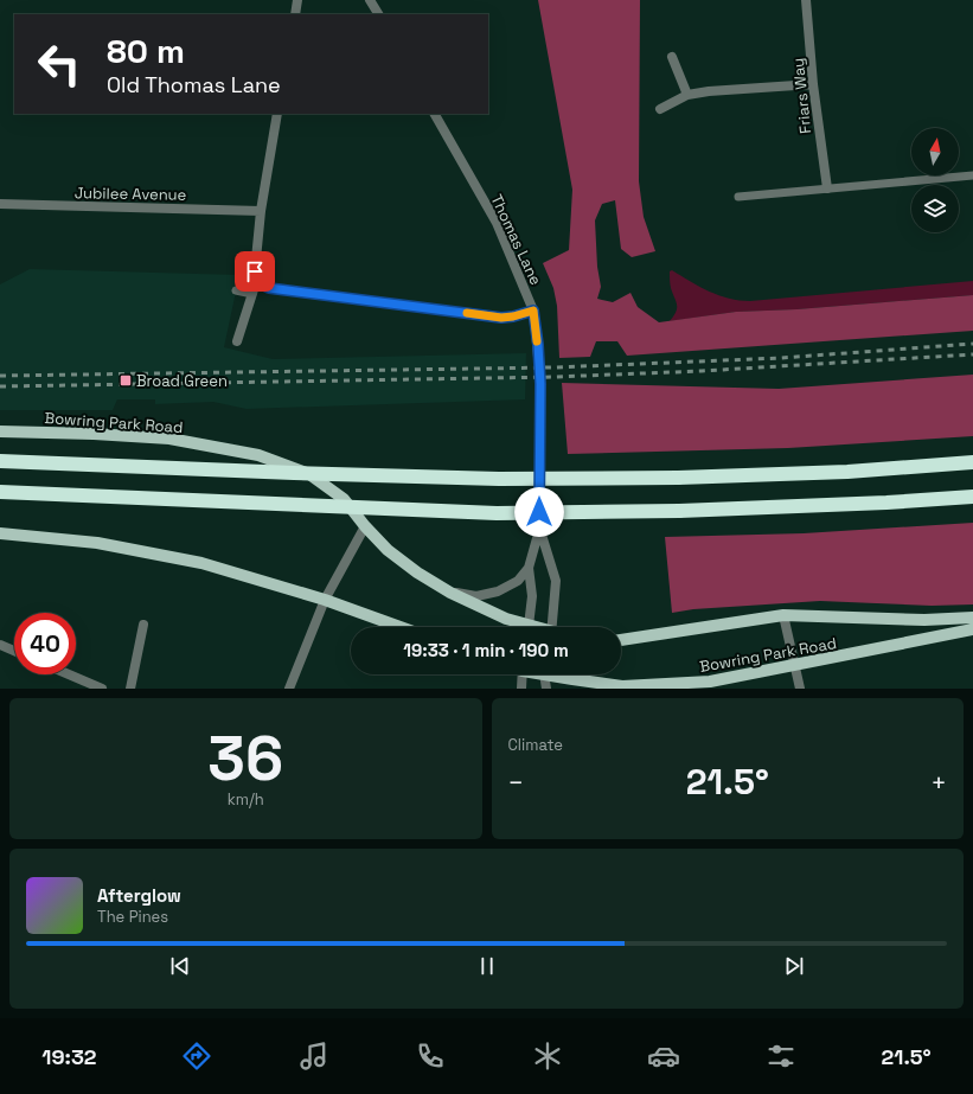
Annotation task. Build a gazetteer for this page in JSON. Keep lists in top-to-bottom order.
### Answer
{
  "streets": {
    "main road": ["Bowring Park Road"],
    "street": ["Friars Way", "Jubilee Avenue", "Thomas Lane"]
  },
  "places": {
    "transit": ["Broad Green"]
  },
  "north": "top",
  "page": {
    "turn": ["80 m", "Old Thomas Lane"],
    "limit": "40",
    "trip": "19:33 · 1 min · 190 m",
    "tile": [
      ["36", "km/h"],
      "Climate"
    ],
    "heat": ["−", "21.5°", "+"],
    "song": ["Afterglow", "The Pines"],
    "tabs": ["19:32", "21.5°"]
  }
}
